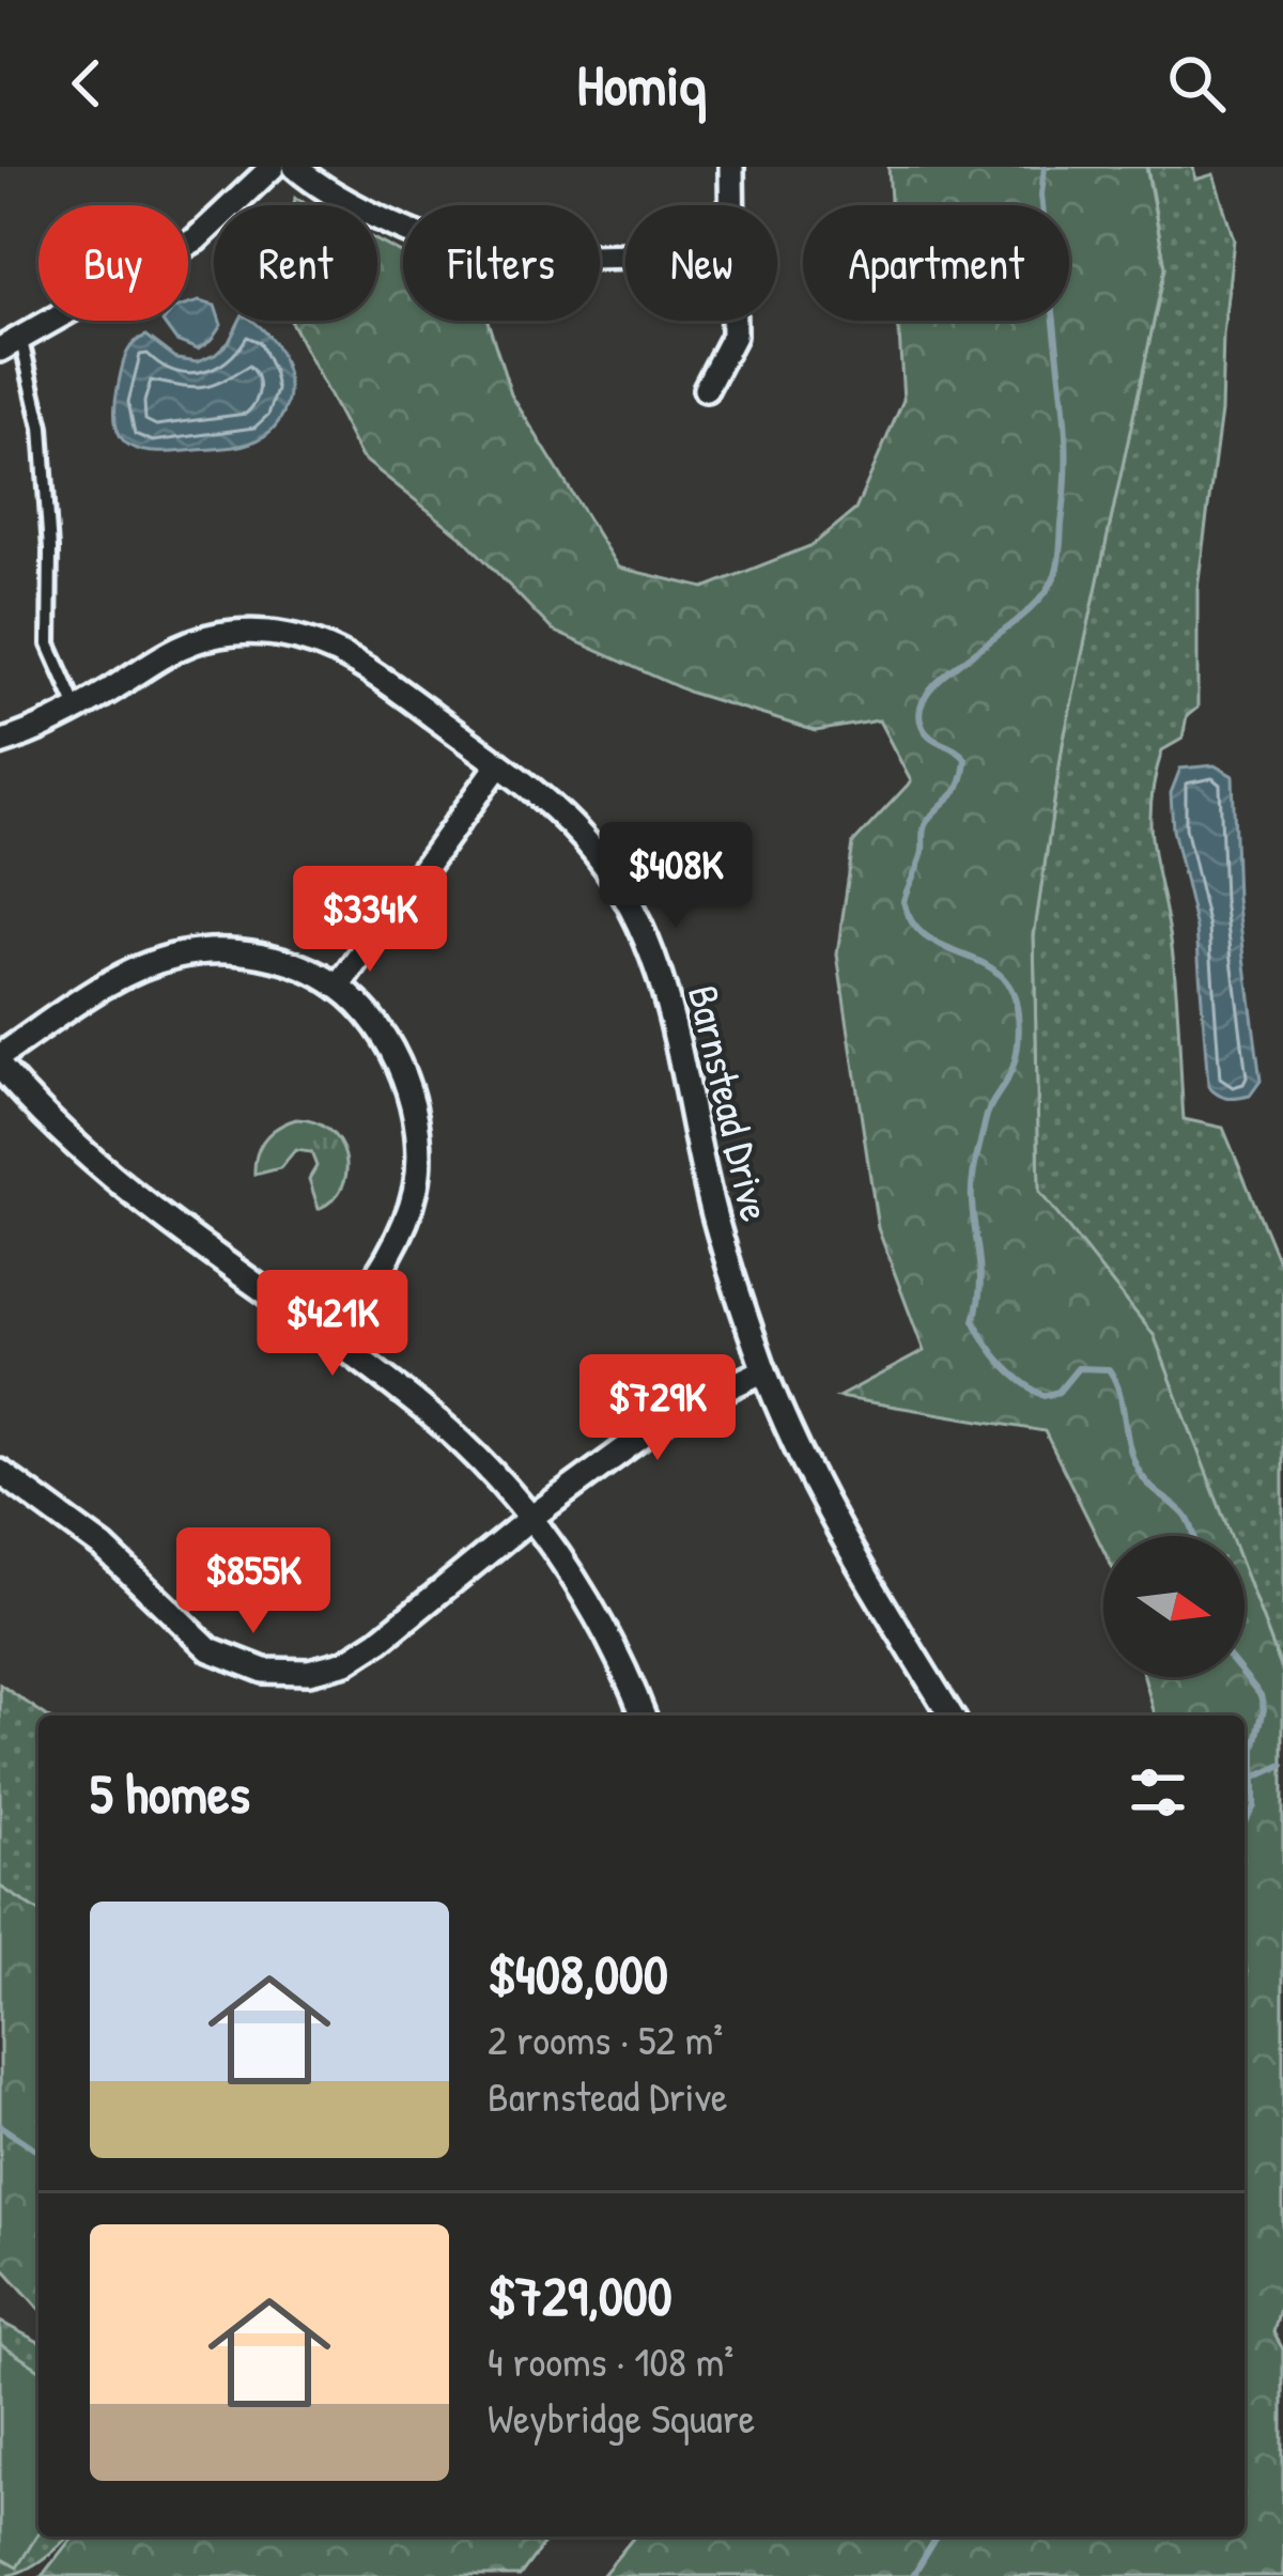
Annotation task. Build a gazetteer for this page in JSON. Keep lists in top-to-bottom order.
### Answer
{
  "streets": {
    "street": ["Barnstead Drive"]
  },
  "north": "right",
  "page": {
    "header": "Homiq",
    "chip": [
      "Buy",
      "Rent",
      "Filters",
      "New",
      "Apartment"
    ],
    "price": [
      "$408K",
      "$334K",
      "$421K",
      "$729K",
      "$855K"
    ],
    "heading": "5 homes",
    "list": [
      {
        "name": "$408,000",
        "note": "2 rooms · 52 m² · Barnstead Drive"
      },
      {
        "name": "$729,000",
        "note": "4 rooms · 108 m² · Weybridge Square"
      }
    ]
  }
}
